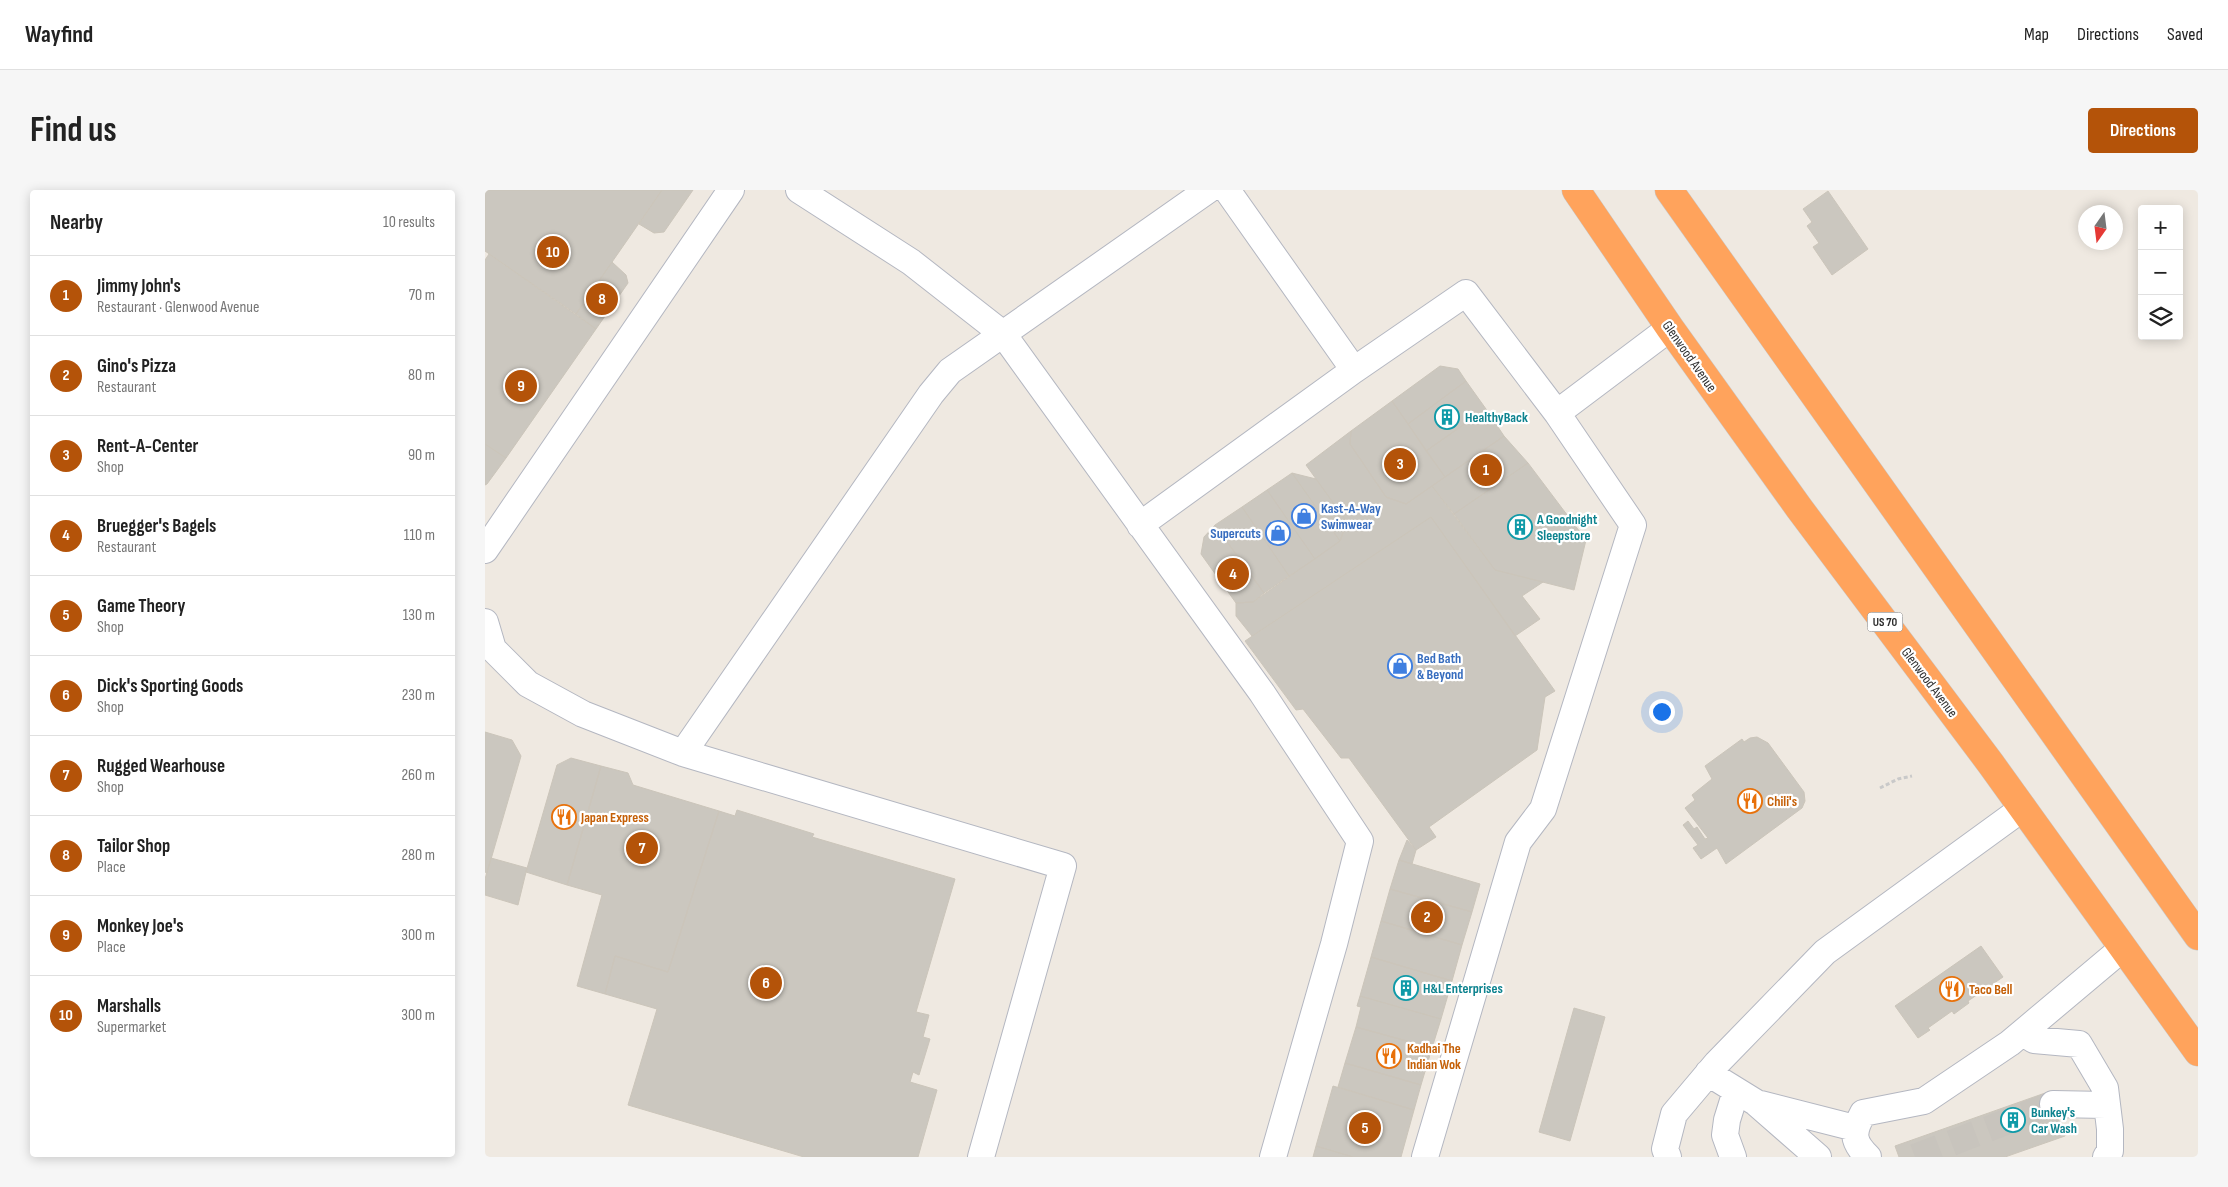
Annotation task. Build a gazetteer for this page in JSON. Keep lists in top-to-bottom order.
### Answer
{
  "streets": {
    "highway": ["Glenwood Avenue", "US 70"]
  },
  "places": {
    "building": [
      "HealthyBack",
      "A Goodnight Sleepstore",
      "H&L Enterprises",
      "Bunkey's Car Wash"
    ],
    "shop": ["Kast-A-Way Swimwear", "Supercuts", "Bed Bath & Beyond"],
    "restaurant": [
      "Chili's",
      "Japan Express",
      "Taco Bell",
      "Kadhai The Indian Wok"
    ]
  },
  "north": "bottom",
  "page": {
    "header": "Wayfind",
    "nav": ["Map", "Directions", "Saved"],
    "buttons": "Directions",
    "title": "Find us",
    "heading": ["Nearby", "10 results"],
    "map_buttons": ["+", "−"],
    "pins": [
      "10",
      "8",
      "9",
      "3",
      "1",
      "4",
      "7",
      "2",
      "6",
      "5"
    ],
    "list": [
      {
        "mark": "1",
        "name": "Jimmy John's",
        "note": "Restaurant · Glenwood Avenue",
        "value": "70 m"
      },
      {
        "mark": "2",
        "name": "Gino's Pizza",
        "note": "Restaurant",
        "value": "80 m"
      },
      {
        "mark": "3",
        "name": "Rent-A-Center",
        "note": "Shop",
        "value": "90 m"
      },
      {
        "mark": "4",
        "name": "Bruegger's Bagels",
        "note": "Restaurant",
        "value": "110 m"
      },
      {
        "mark": "5",
        "name": "Game Theory",
        "note": "Shop",
        "value": "130 m"
      },
      {
        "mark": "6",
        "name": "Dick's Sporting Goods",
        "note": "Shop",
        "value": "230 m"
      },
      {
        "mark": "7",
        "name": "Rugged Wearhouse",
        "note": "Shop",
        "value": "260 m"
      },
      {
        "mark": "8",
        "name": "Tailor Shop",
        "note": "Place",
        "value": "280 m"
      },
      {
        "mark": "9",
        "name": "Monkey Joe's",
        "note": "Place",
        "value": "300 m"
      },
      {
        "mark": "10",
        "name": "Marshalls",
        "note": "Supermarket",
        "value": "300 m"
      }
    ]
  }
}
